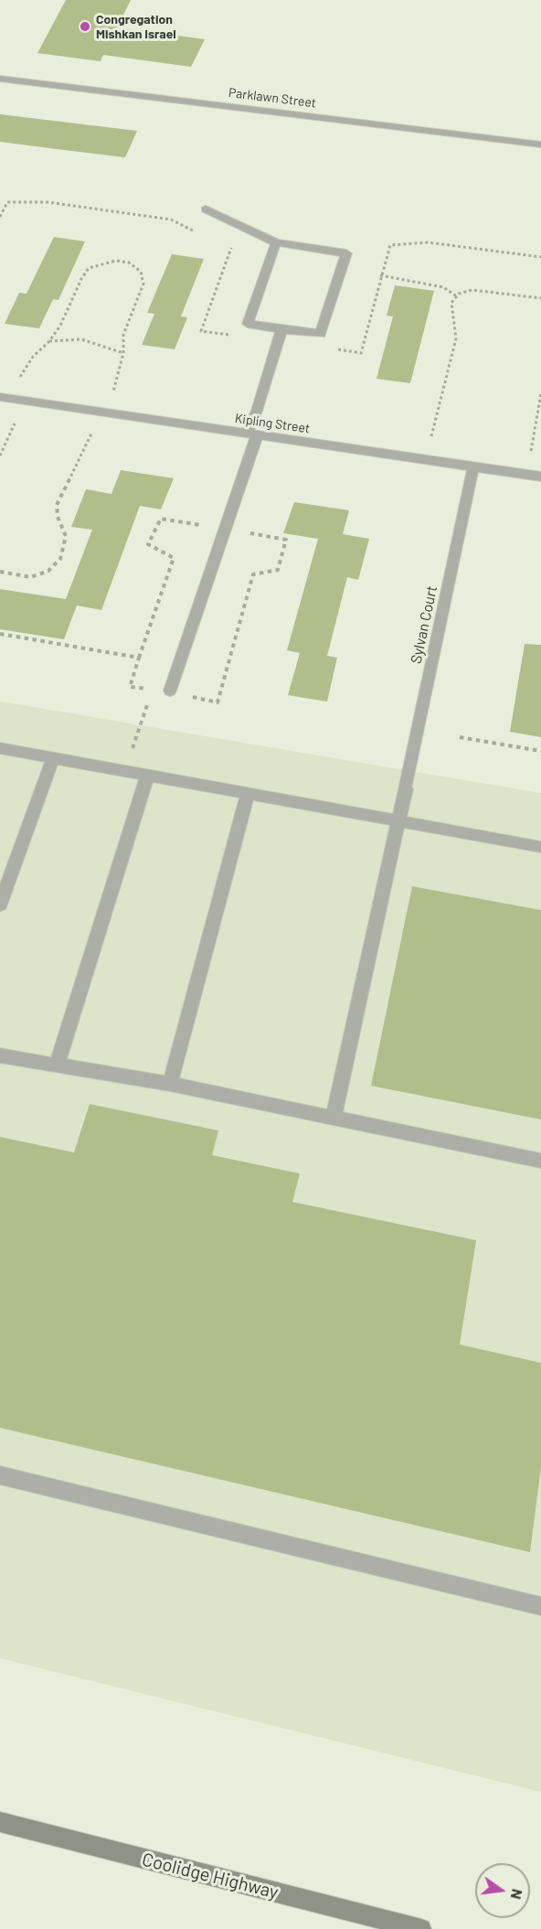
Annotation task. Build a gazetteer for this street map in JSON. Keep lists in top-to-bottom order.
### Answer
{
  "streets": {
    "main road": ["Coolidge Highway"],
    "street": ["Parklawn Street", "Kipling Street", "Sylvan Court"]
  },
  "crossings": [
    ["Kipling Street", "Sylvan Court"]
  ],
  "places": ["Congregation Mishkan Israel"],
  "north": "right"
}
